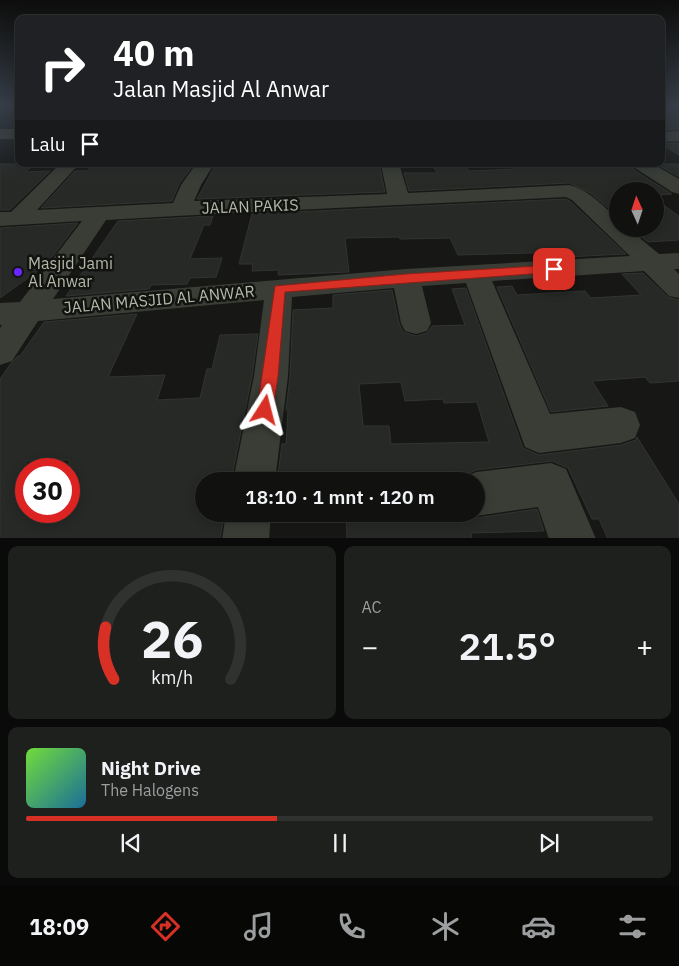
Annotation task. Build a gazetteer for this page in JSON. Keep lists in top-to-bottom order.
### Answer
{
  "streets": {
    "street": ["JALAN PAKIS", "JALAN MASJID AL ANWAR"]
  },
  "crossings": [
    ["JALAN PAKIS", "JALAN MASJID AL ANWAR"]
  ],
  "places": ["Masjid Jami Al Anwar"],
  "north": "top",
  "page": {
    "turn": ["40 m", "Jalan Masjid Al Anwar"],
    "then": "Lalu",
    "limit": "30",
    "trip": "18:10 · 1 mnt · 120 m",
    "tile": "AC",
    "heat": ["−", "21.5°", "+"],
    "song": ["Night Drive", "The Halogens"],
    "tabs": "18:09",
    "gauge": ["26", "km/h"]
  }
}
